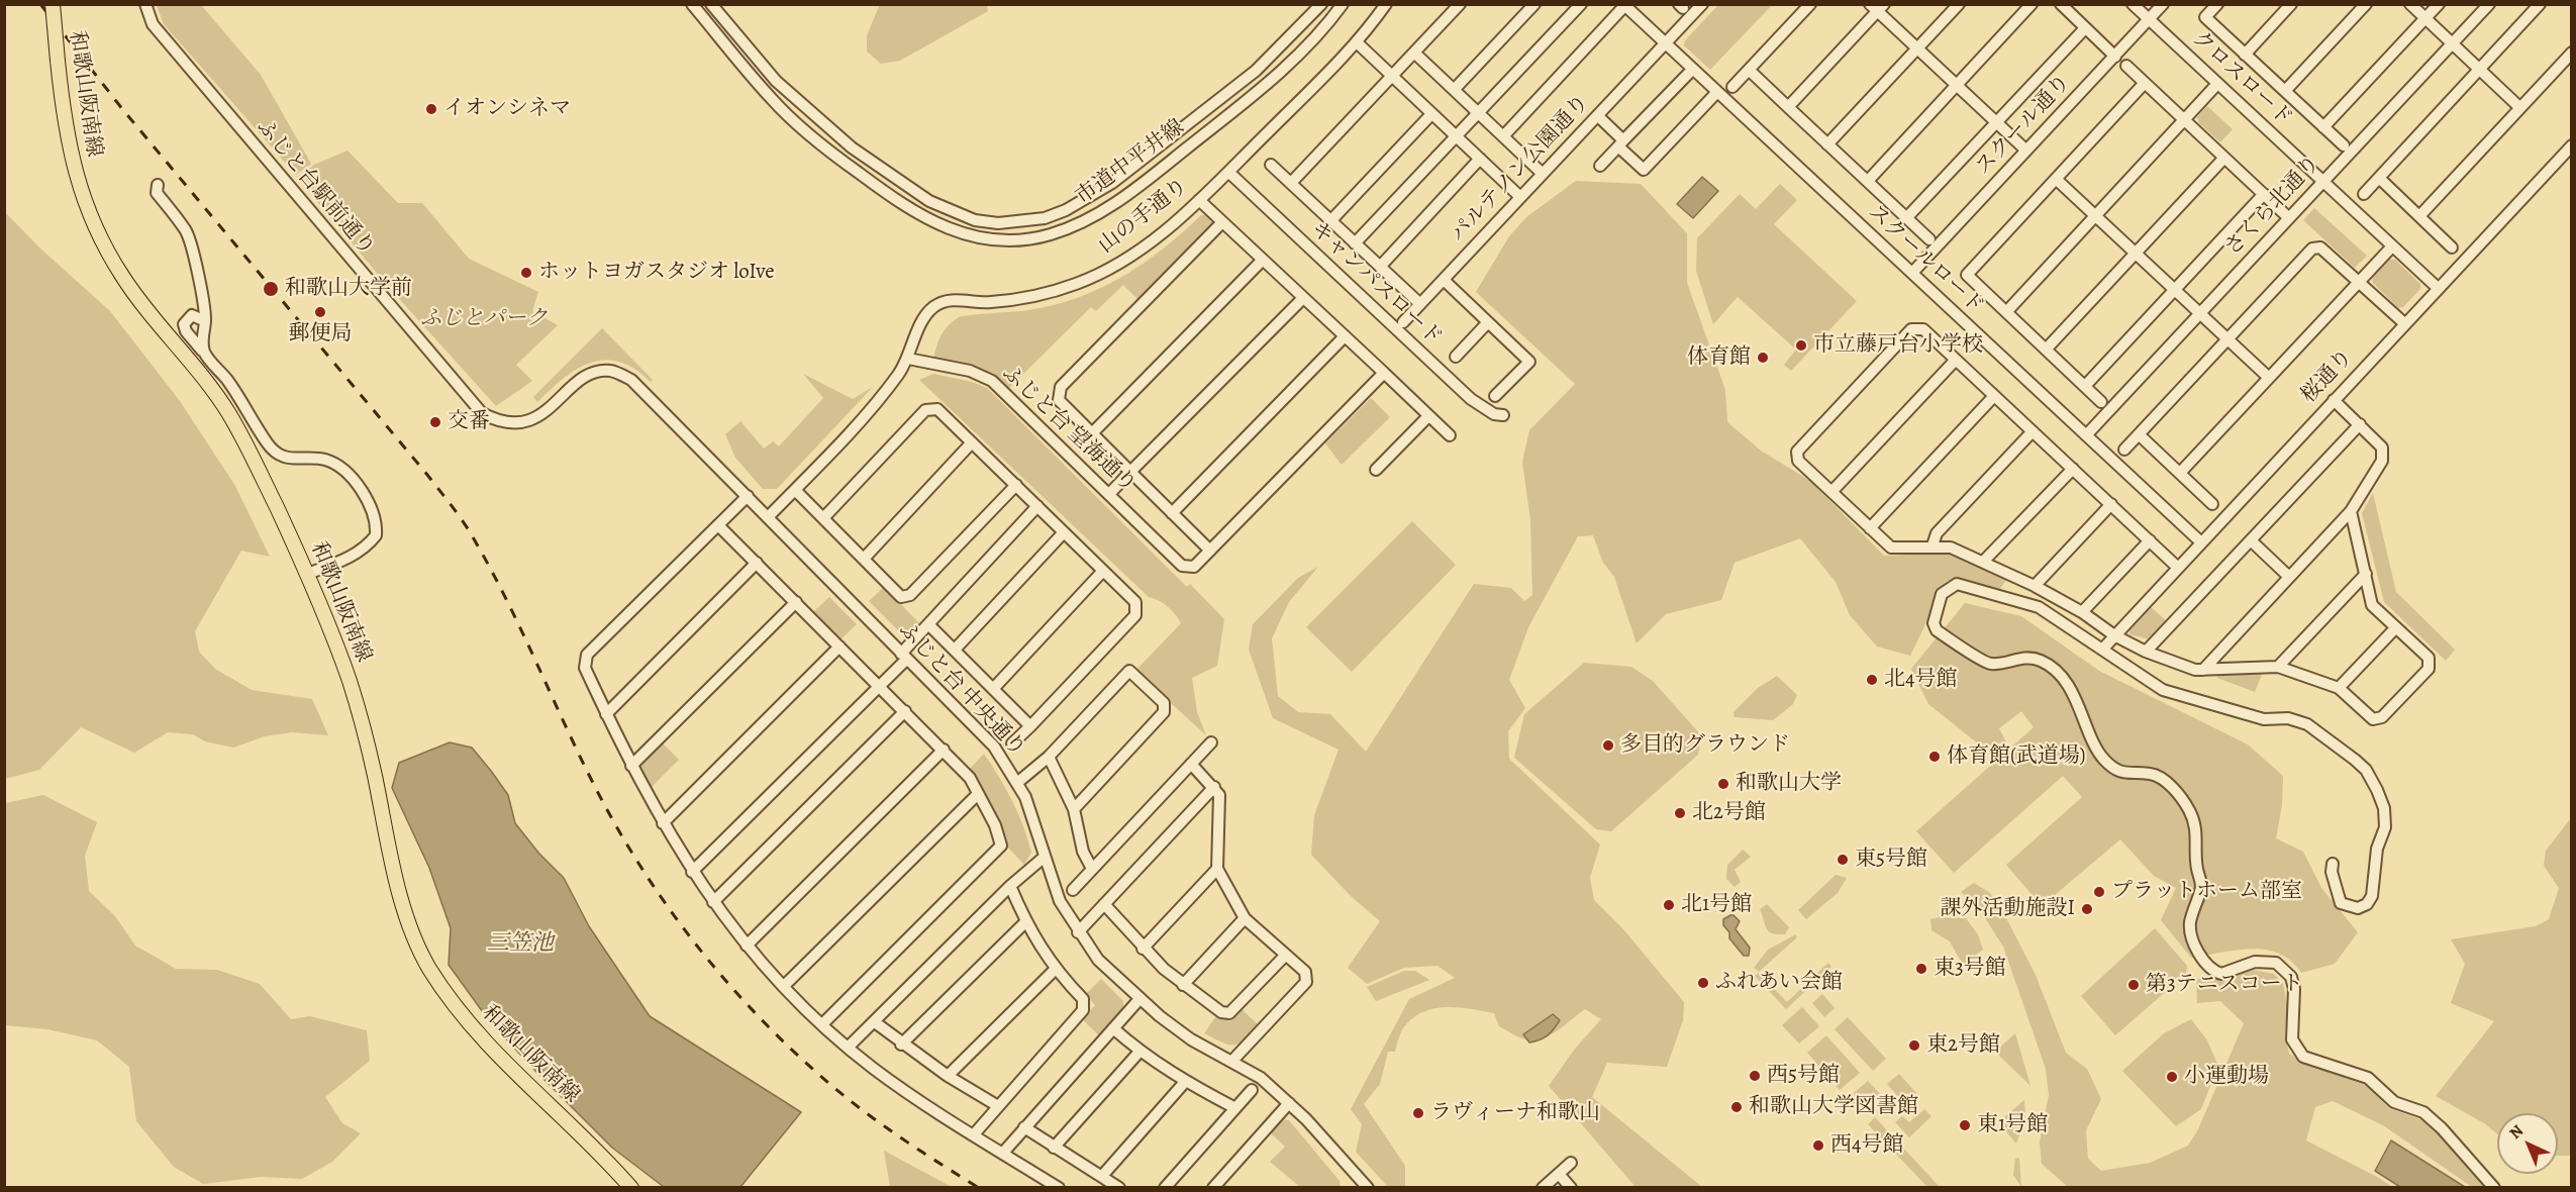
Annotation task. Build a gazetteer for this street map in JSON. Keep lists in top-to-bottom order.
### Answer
{
  "streets": {
    "main road": ["和歌山阪南線"],
    "street": [
      "クロスロード",
      "スクール通り",
      "市道中平井線",
      "パルテノン公園通り",
      "ふじと台駅前通り",
      "さくら北通り",
      "山の手通り",
      "スクールロード",
      "キャンパスロード",
      "桜通り",
      "ふじと台 望海通り",
      "ふじと台 中央通り"
    ]
  },
  "crossings": [
    ["クロスロード", "スクール通り"],
    ["クロスロード", "さくら北通り"],
    ["クロスロード", "桜通り"],
    ["スクール通り", "スクールロード"],
    ["パルテノン公園通り", "スクールロード"],
    ["さくら北通り", "スクールロード"],
    ["山の手通り", "キャンパスロード"],
    ["山の手通り", "ふじと台 望海通り"],
    ["山の手通り", "ふじと台 中央通り"],
    ["スクールロード", "桜通り"]
  ],
  "water": ["三笠池"],
  "parks": ["ふじとパーク"],
  "places": [
    "イオンシネマ",
    "ホットヨガスタジオ loIve",
    "和歌山大学前",
    "郵便局",
    "市立藤戸台小学校",
    "体育館",
    "交番",
    "北4号館",
    "多目的グラウンド",
    "体育館(武道場)",
    "和歌山大学",
    "北2号館",
    "東5号館",
    "プラットホーム部室",
    "北1号館",
    "課外活動施設I",
    "東3号館",
    "ふれあい会館",
    "第3テニスコート",
    "東2号館",
    "西5号館",
    "小運動場",
    "和歌山大学図書館",
    "ラヴィーナ和歌山",
    "東1号館",
    "西4号館"
  ],
  "north": "top left"
}
